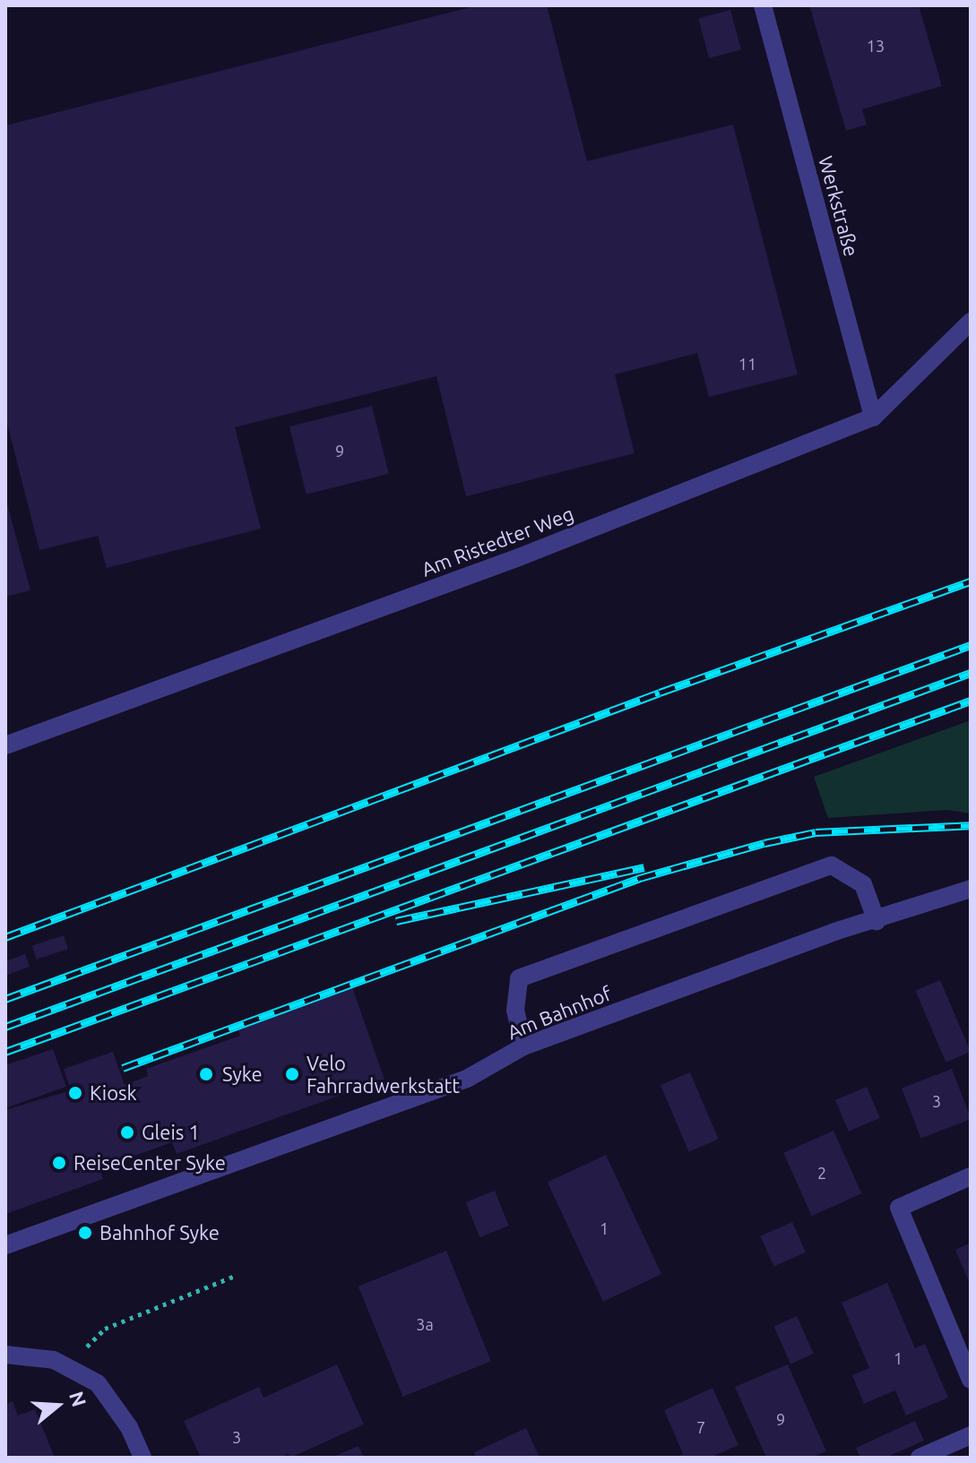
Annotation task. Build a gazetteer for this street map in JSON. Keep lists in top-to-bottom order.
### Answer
{
  "streets": {
    "street": ["Werkstraße", "Am Ristedter Weg", "Am Bahnhof"]
  },
  "crossings": [
    ["Werkstraße", "Am Ristedter Weg"]
  ],
  "places": [
    "Syke",
    "Velo Fahrradwerkstatt",
    "Kiosk",
    "Gleis 1",
    "ReiseCenter Syke",
    "Bahnhof Syke"
  ],
  "house_numbers": [
    "13",
    "11",
    "9",
    "3",
    "2",
    "1",
    "3a",
    "1",
    "9",
    "7",
    "3"
  ],
  "north": "right"
}
